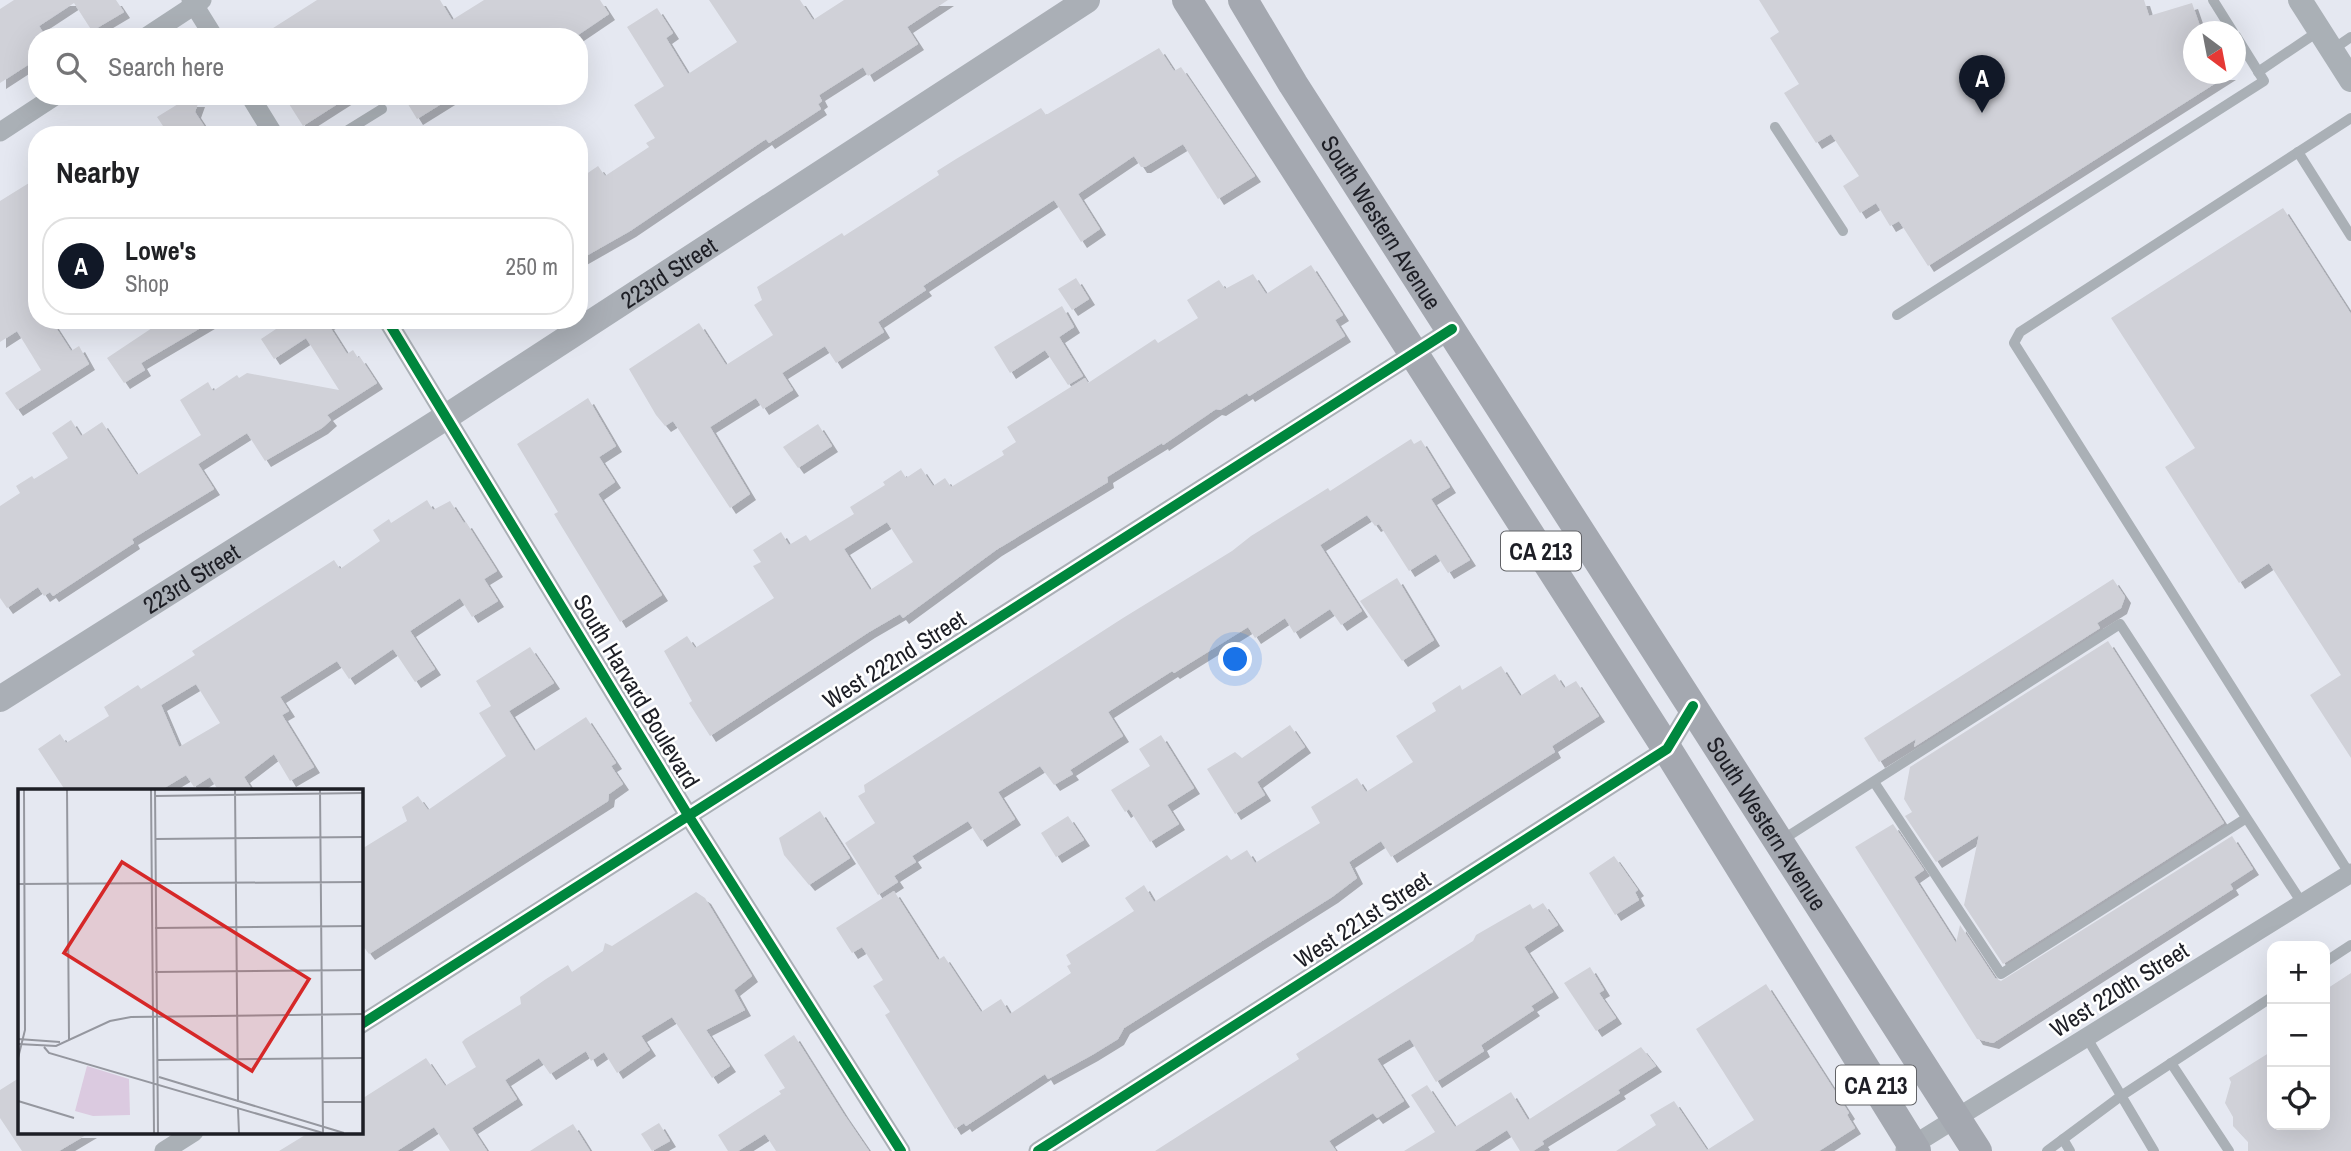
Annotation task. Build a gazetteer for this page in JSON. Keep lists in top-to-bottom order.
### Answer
{
  "streets": {
    "main road": ["South Western Avenue", "223rd Street", "CA 213"],
    "street": [
      "West 222nd Street",
      "South Harvard Boulevard",
      "West 221st Street",
      "West 220th Street"
    ]
  },
  "crossings": [
    ["South Western Avenue", "West 222nd Street"],
    ["South Western Avenue", "West 221st Street"],
    ["South Western Avenue", "West 220th Street"],
    ["223rd Street", "South Harvard Boulevard"],
    ["West 222nd Street", "South Harvard Boulevard"]
  ],
  "north": "bottom right",
  "page": {
    "search": "Search here",
    "pins": "A",
    "heading": "Nearby",
    "list": [
      {
        "mark": "A",
        "name": "Lowe's",
        "note": "Shop",
        "value": "250 m"
      }
    ],
    "map_buttons": ["+", "−"]
  }
}
